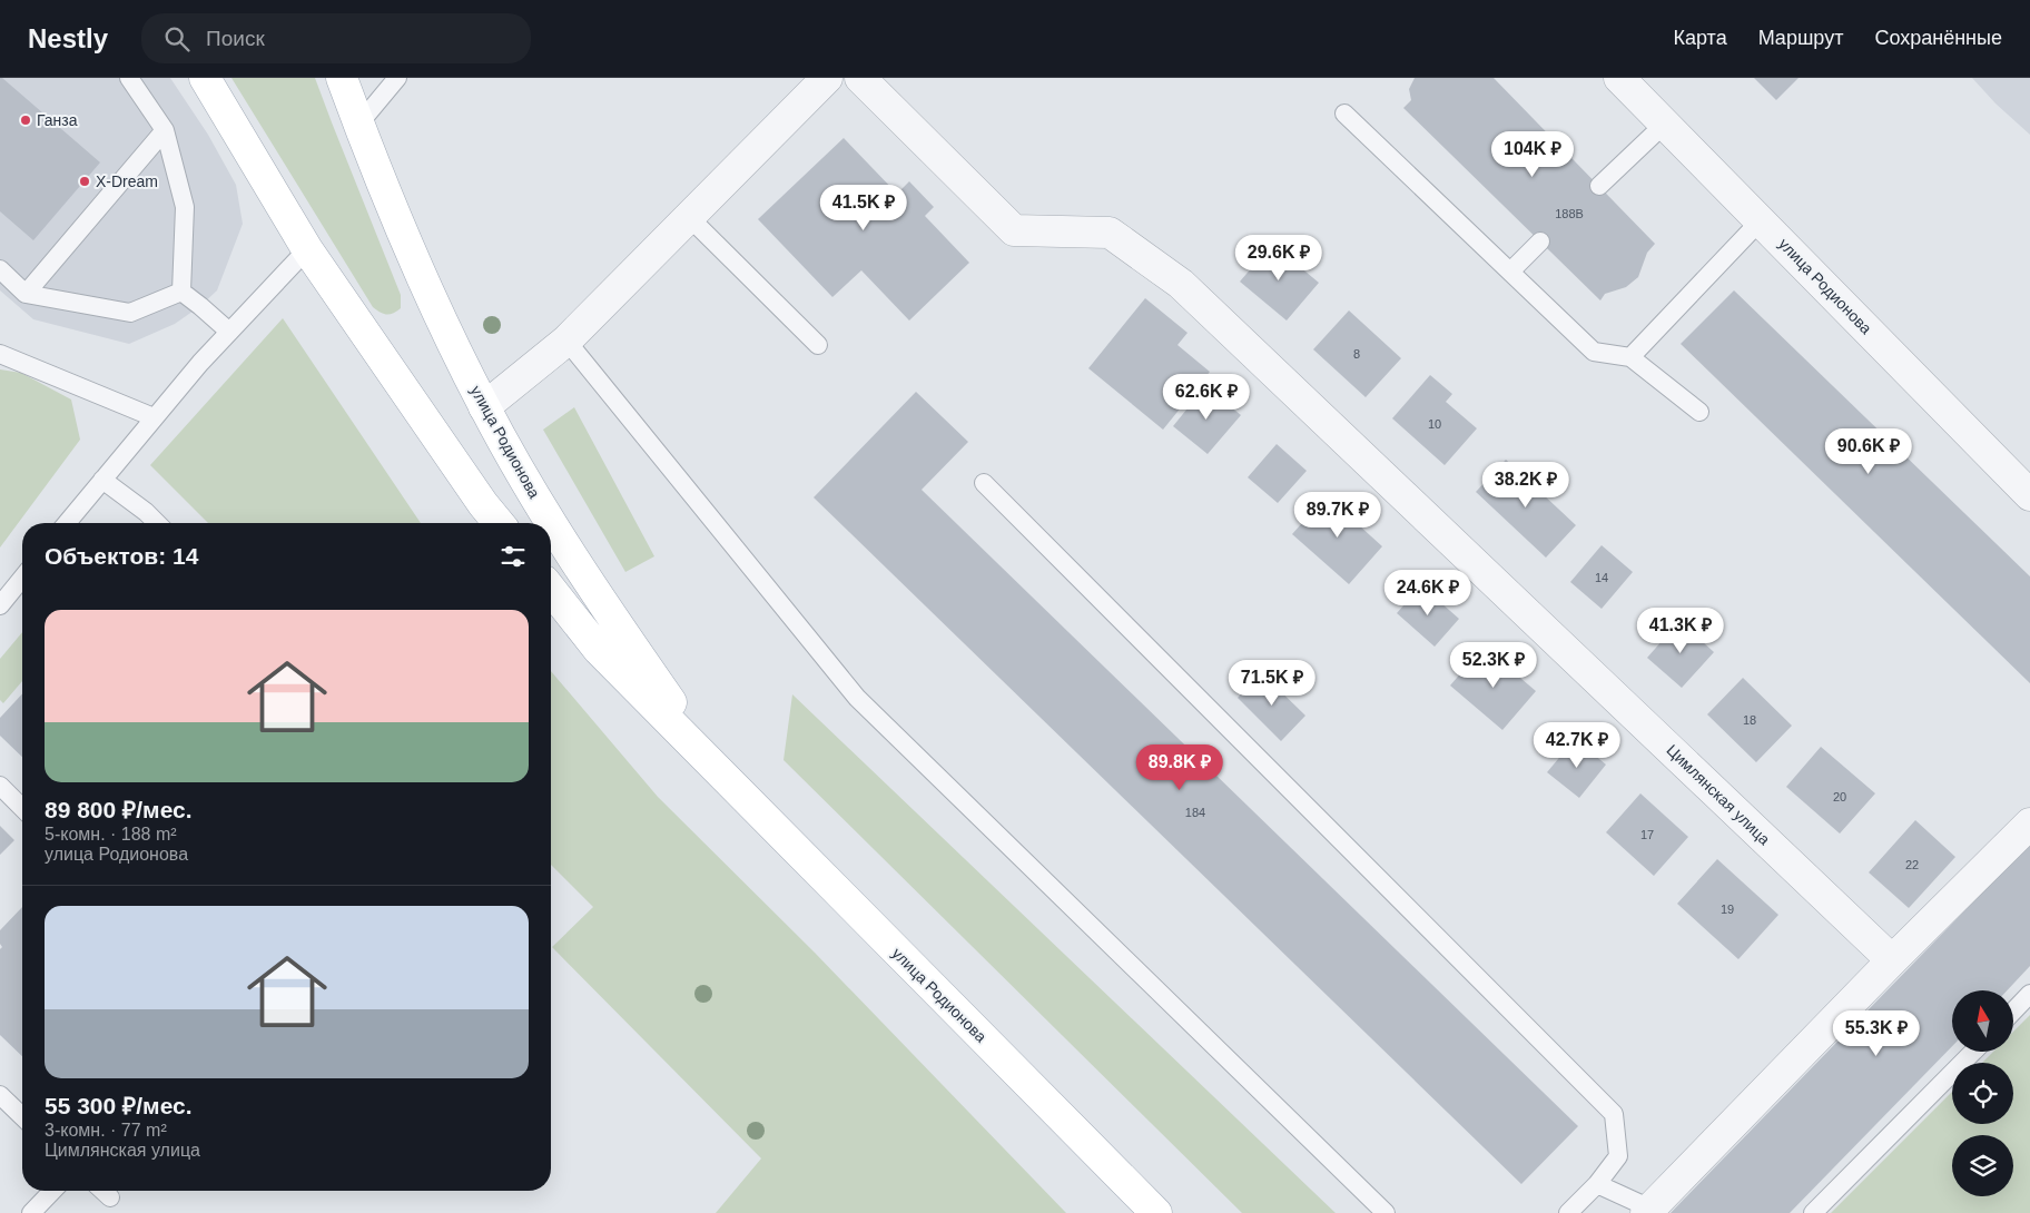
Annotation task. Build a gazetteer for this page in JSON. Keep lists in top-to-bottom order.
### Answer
{
  "streets": {
    "main road": ["улица Родионова"],
    "street": ["Цимлянская улица"]
  },
  "places": ["Ганза", "X-Dream"],
  "house_numbers": [
    "188В",
    "8",
    "10",
    "14",
    "18",
    "20",
    "184",
    "17",
    "22",
    "19"
  ],
  "north": "top",
  "page": {
    "header": "Nestly",
    "search": "Поиск",
    "nav": ["Карта", "Маршрут", "Сохранённые"],
    "price": [
      "104K ₽",
      "41.5K ₽",
      "29.6K ₽",
      "62.6K ₽",
      "90.6K ₽",
      "38.2K ₽",
      "89.7K ₽",
      "24.6K ₽",
      "41.3K ₽",
      "52.3K ₽",
      "71.5K ₽",
      "42.7K ₽",
      "89.8K ₽",
      "55.3K ₽"
    ],
    "heading": "Объектов: 14",
    "list": [
      {
        "name": "89 800 ₽/мес.",
        "note": "5-комн. · 188 m² · улица Родионова"
      },
      {
        "name": "55 300 ₽/мес.",
        "note": "3-комн. · 77 m² · Цимлянская улица"
      }
    ]
  }
}
